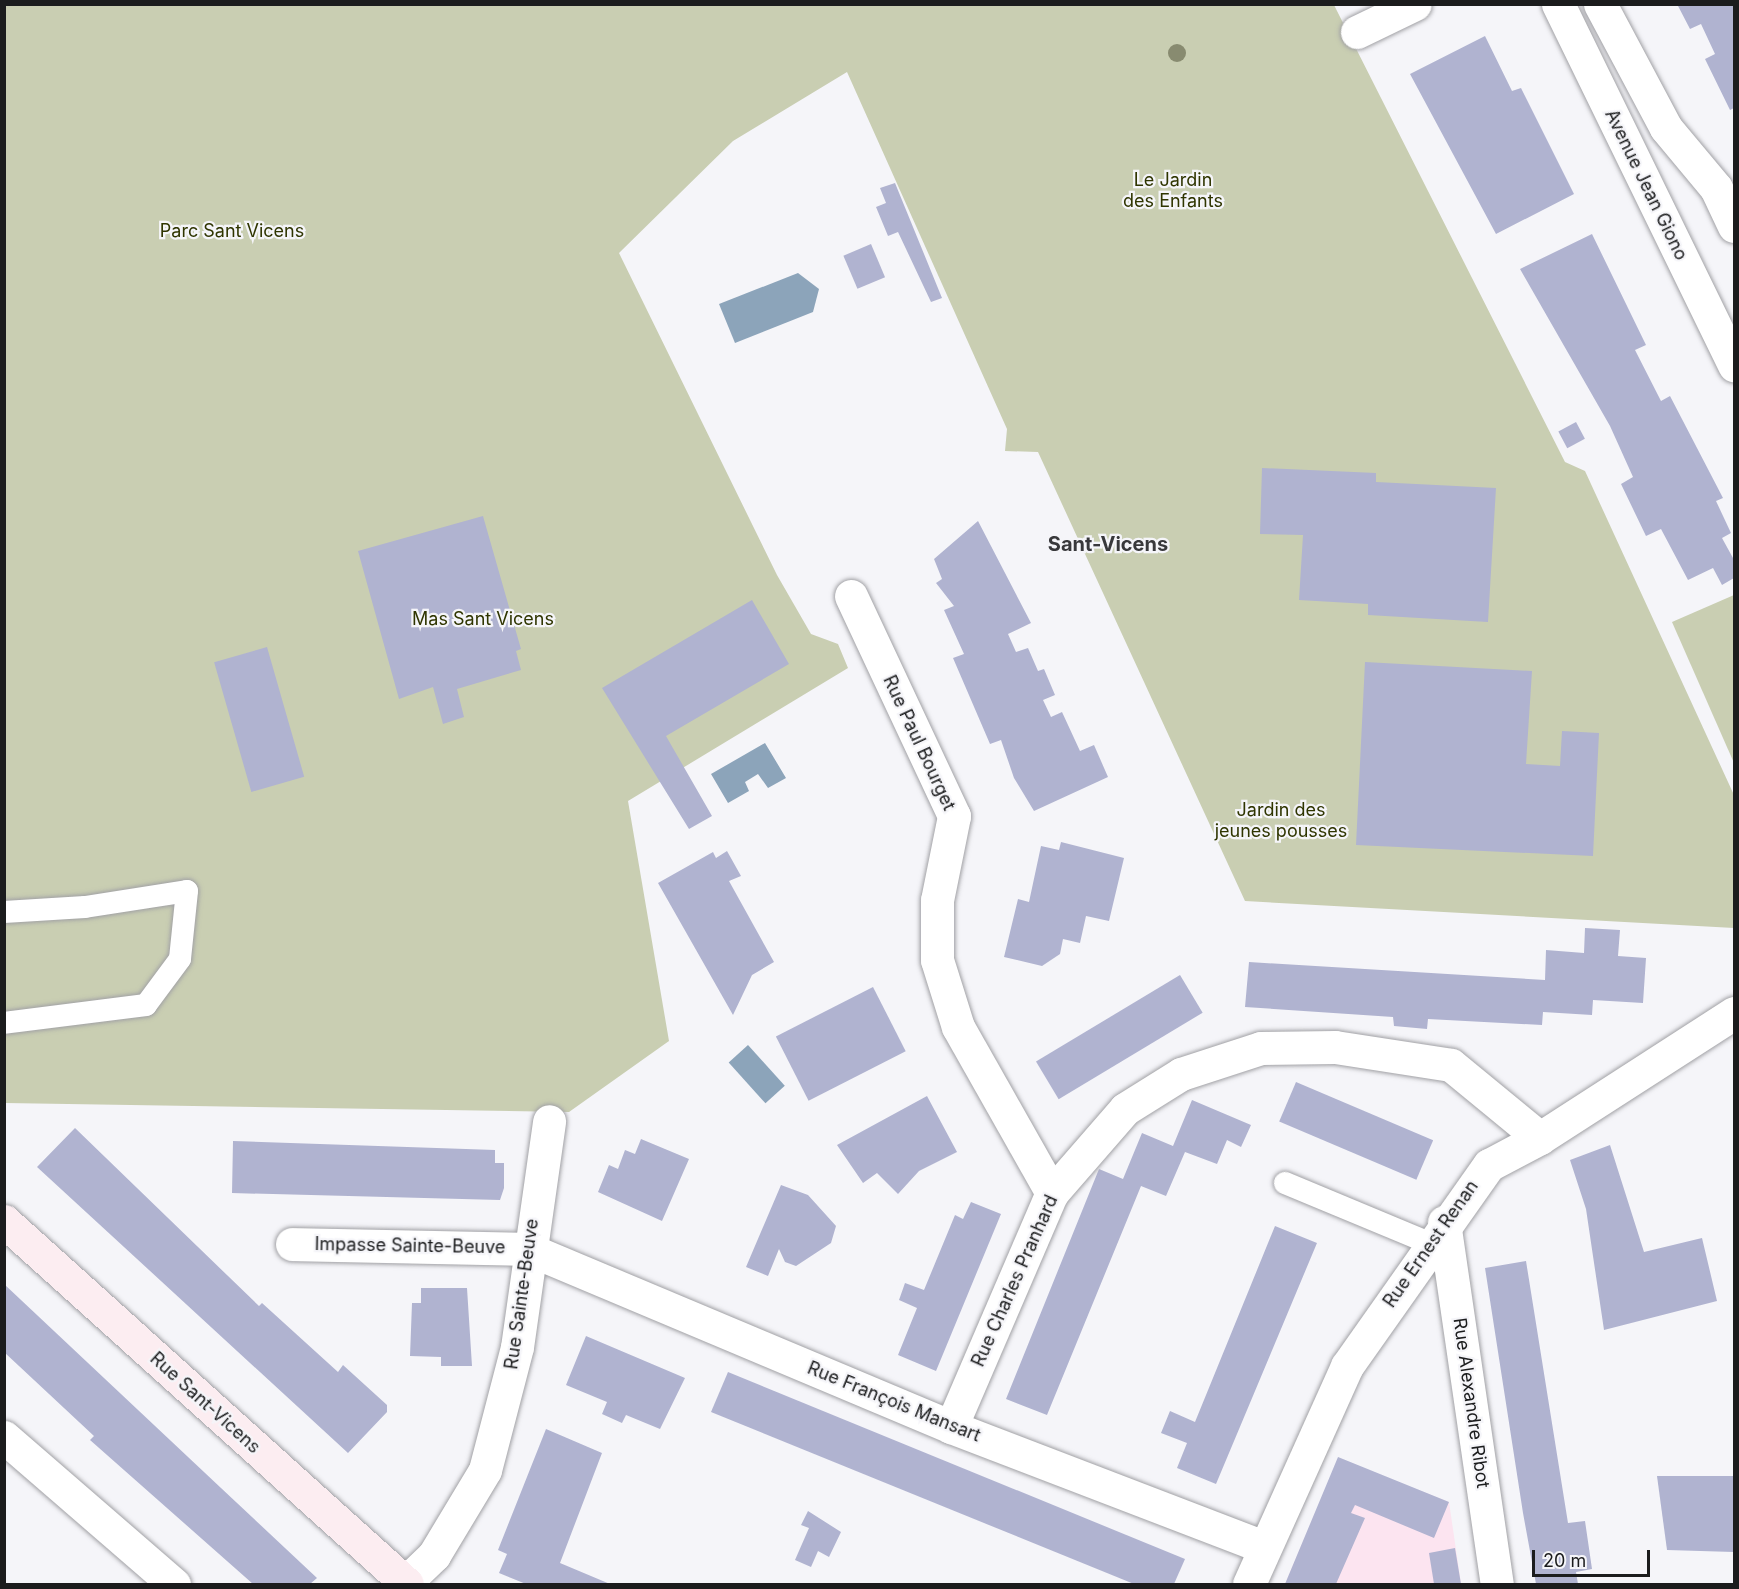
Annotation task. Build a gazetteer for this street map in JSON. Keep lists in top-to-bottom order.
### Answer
{
  "streets": {
    "main road": ["Rue Sant-Vicens"],
    "street": [
      "Avenue Jean Giono",
      "Rue Paul Bourget",
      "Rue Ernest Renan",
      "Impasse Sainte-Beuve",
      "Rue Charles Pranhard",
      "Rue Sainte-Beuve",
      "Rue François Mansart",
      "Rue Alexandre Ribot"
    ]
  },
  "crossings": [
    ["Rue Paul Bourget", "Rue Charles Pranhard"],
    ["Rue Ernest Renan", "Rue Charles Pranhard"],
    ["Rue Ernest Renan", "Rue François Mansart"],
    ["Rue Ernest Renan", "Rue Alexandre Ribot"],
    ["Impasse Sainte-Beuve", "Rue Sainte-Beuve"],
    ["Impasse Sainte-Beuve", "Rue François Mansart"],
    ["Rue Charles Pranhard", "Rue François Mansart"],
    ["Rue Sainte-Beuve", "Rue François Mansart"],
    ["Rue Sainte-Beuve", "Rue Sant-Vicens"]
  ],
  "districts": ["Sant-Vicens"],
  "parks": [
    "Le Jardin des Enfants",
    "Parc Sant Vicens",
    "Mas Sant Vicens",
    "Jardin des jeunes pousses"
  ],
  "scale_bar": "20 m"
}
